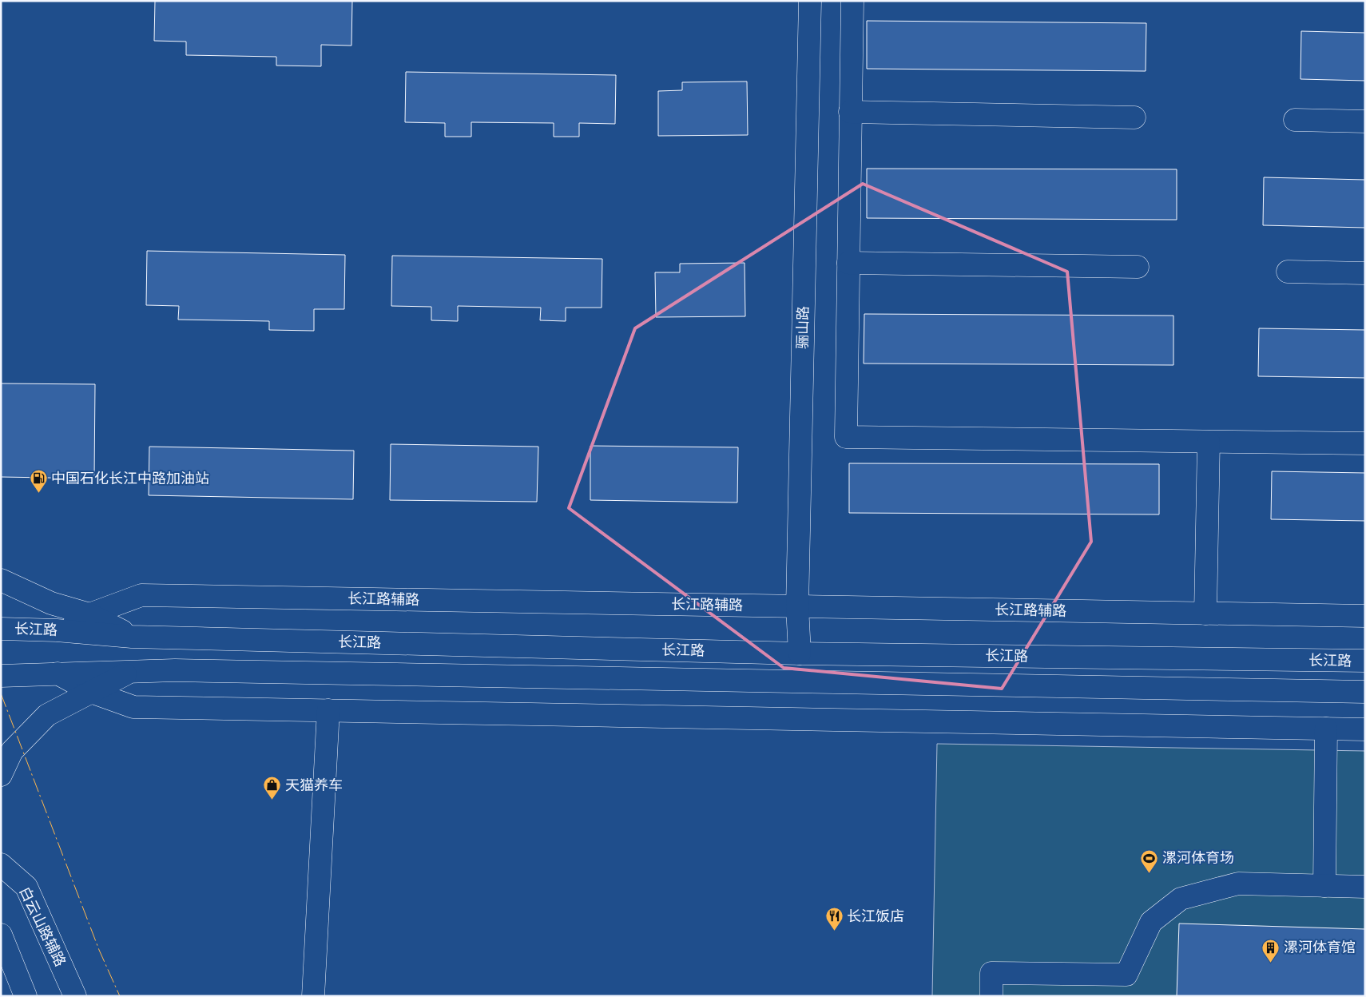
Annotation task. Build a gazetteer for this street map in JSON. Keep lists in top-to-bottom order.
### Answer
{
  "streets": {
    "main road": [
      "骊山路",
      "长江路辅路",
      "长江路",
      "白云山路辅路"
    ]
  },
  "crossings": [
    ["骊山路", "长江路辅路"],
    ["骊山路", "长江路"],
    ["长江路辅路", "长江路"]
  ],
  "places": {
    "fuel station": ["中国石化长江中路加油站"],
    "shop": ["天猫养车"],
    "sports": ["漯河体育场"],
    "restaurant": ["长江饭店"],
    "building": ["漯河体育馆"]
  }
}
